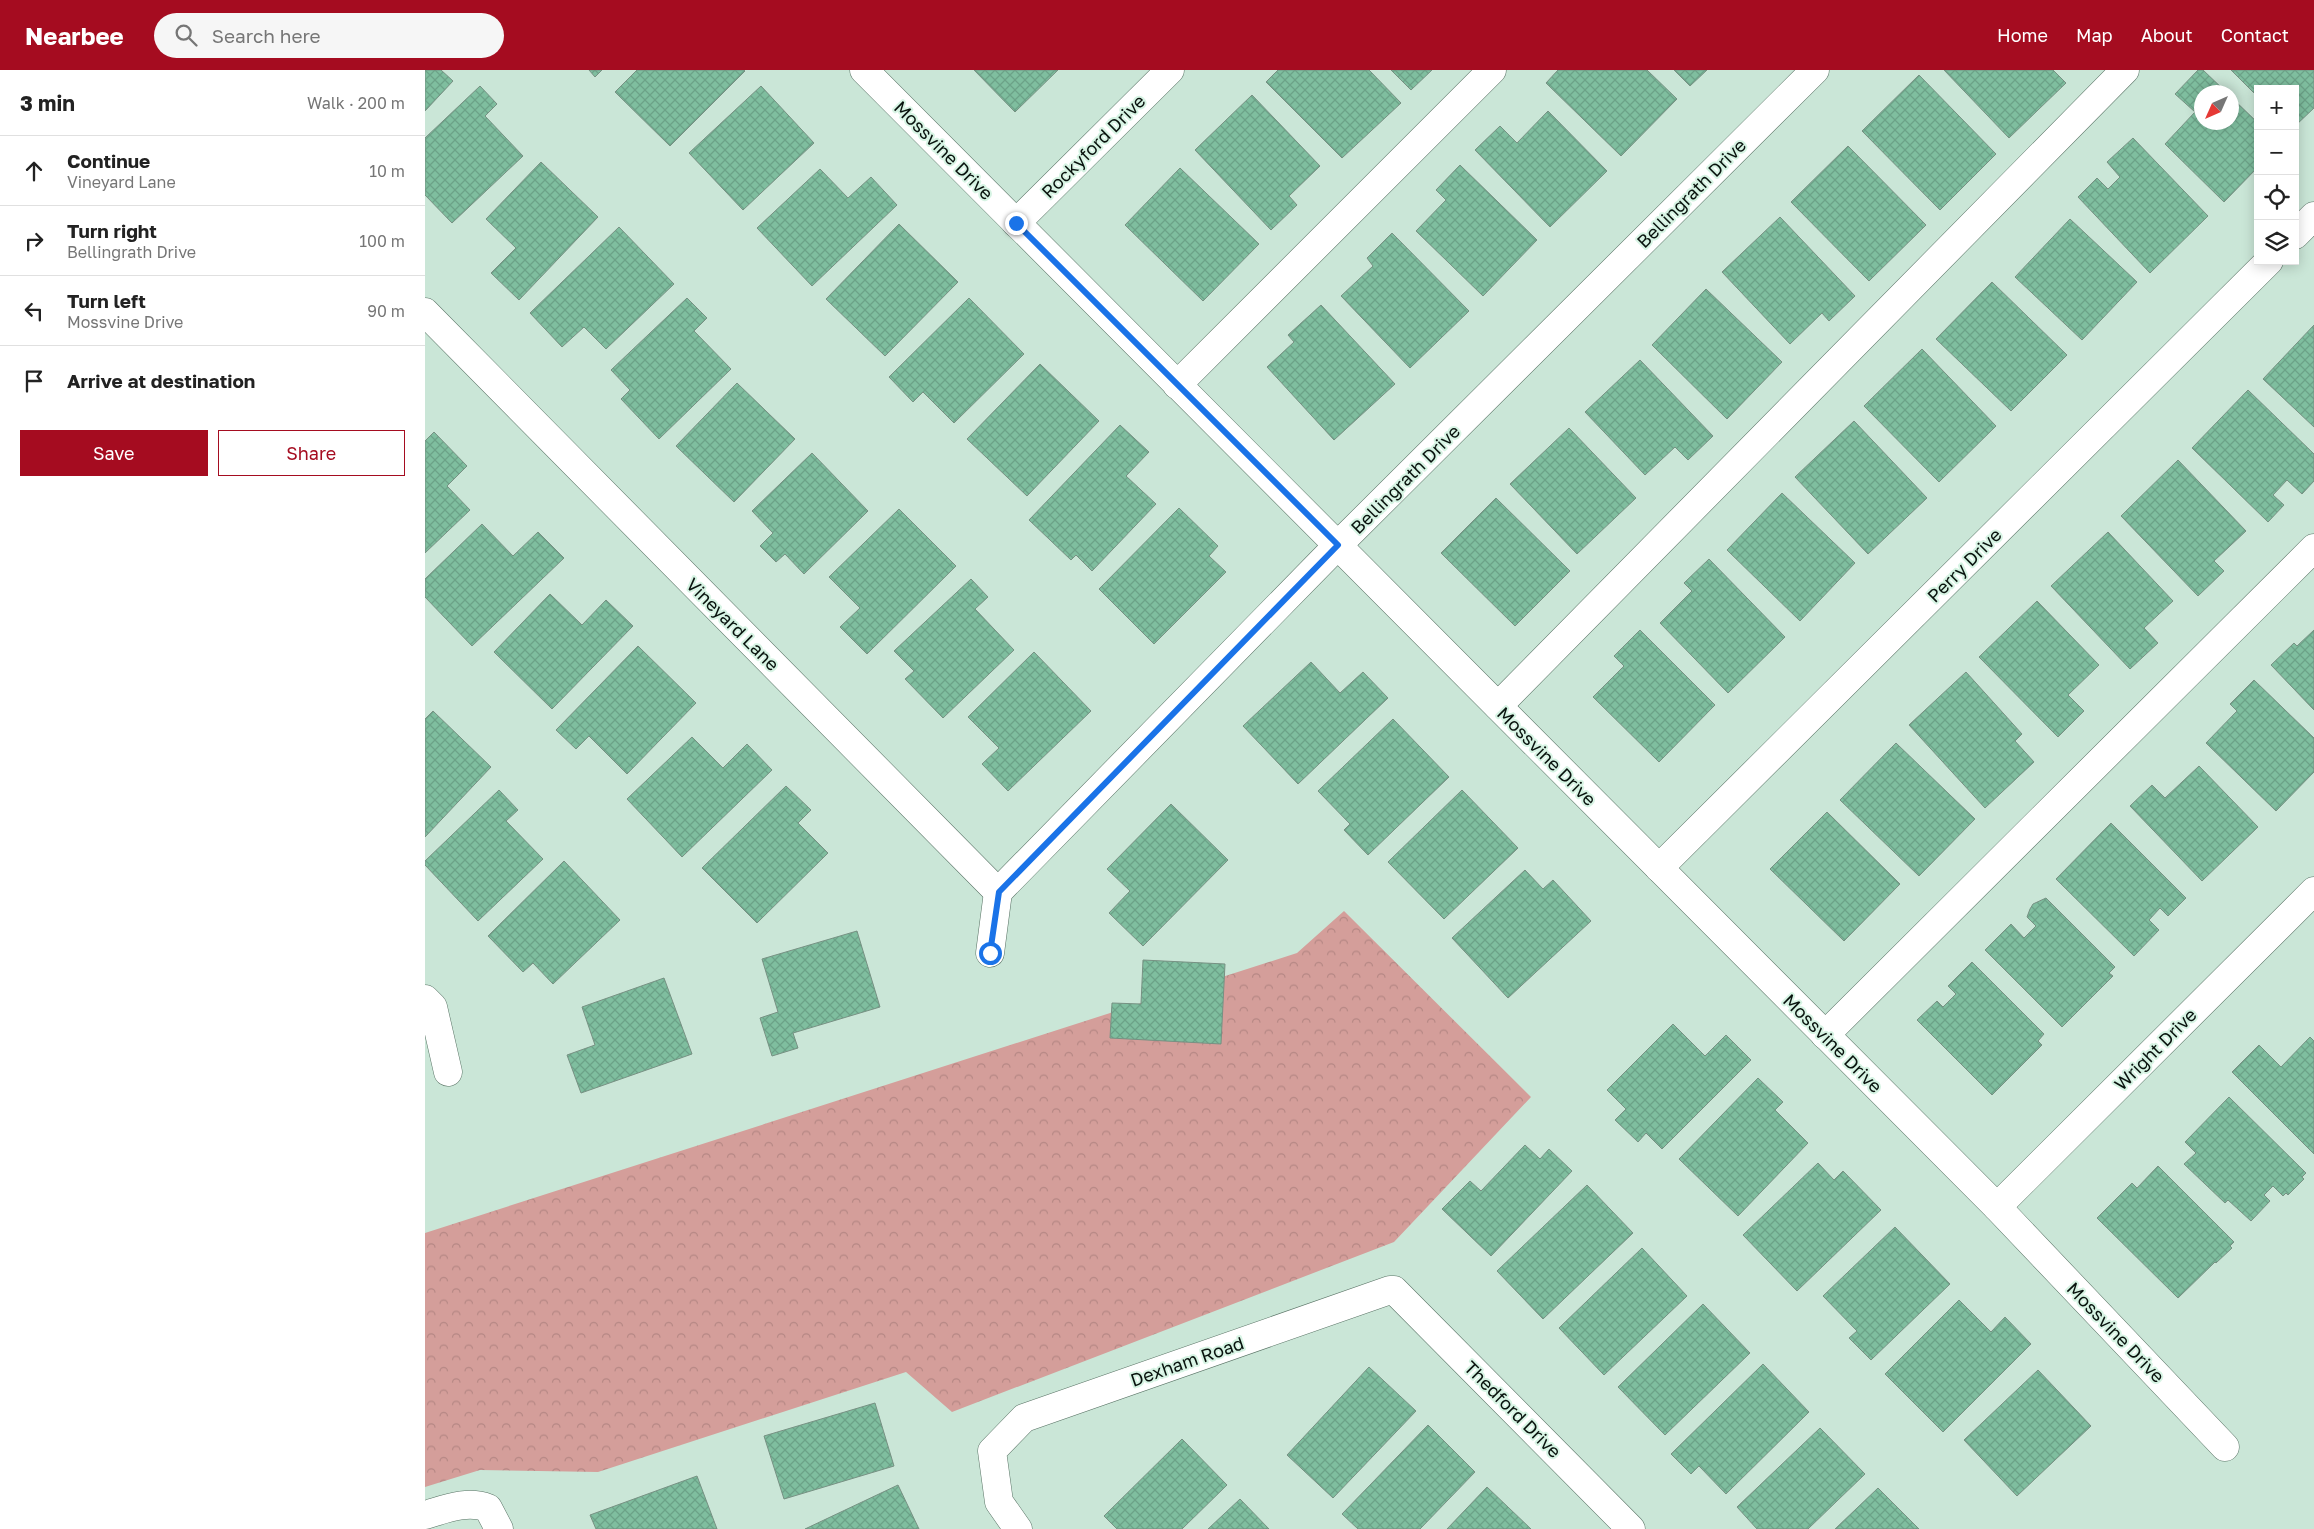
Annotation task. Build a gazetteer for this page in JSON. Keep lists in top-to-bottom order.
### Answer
{
  "streets": {
    "street": [
      "Rockyford Drive",
      "Mossvine Drive",
      "Bellingrath Drive",
      "Perry Drive",
      "Vineyard Lane",
      "Wright Drive",
      "Dexham Road",
      "Thedford Drive"
    ]
  },
  "crossings": [
    ["Rockyford Drive", "Mossvine Drive"],
    ["Mossvine Drive", "Bellingrath Drive"],
    ["Mossvine Drive", "Perry Drive"],
    ["Mossvine Drive", "Wright Drive"],
    ["Bellingrath Drive", "Vineyard Lane"],
    ["Dexham Road", "Thedford Drive"]
  ],
  "north": "bottom left",
  "page": {
    "header": "Nearbee",
    "search": "Search here",
    "nav": [
      "Home",
      "Map",
      "About",
      "Contact"
    ],
    "heading": ["3 min", "Walk · 200 m"],
    "map_buttons": ["+", "−"],
    "list": [
      ["Continue", "Vineyard Lane", "10 m"],
      ["Turn right", "Bellingrath Drive", "100 m"],
      ["Turn left", "Mossvine Drive", "90 m"],
      "Arrive at destination"
    ],
    "buttons": ["Save", "Share"]
  }
}
